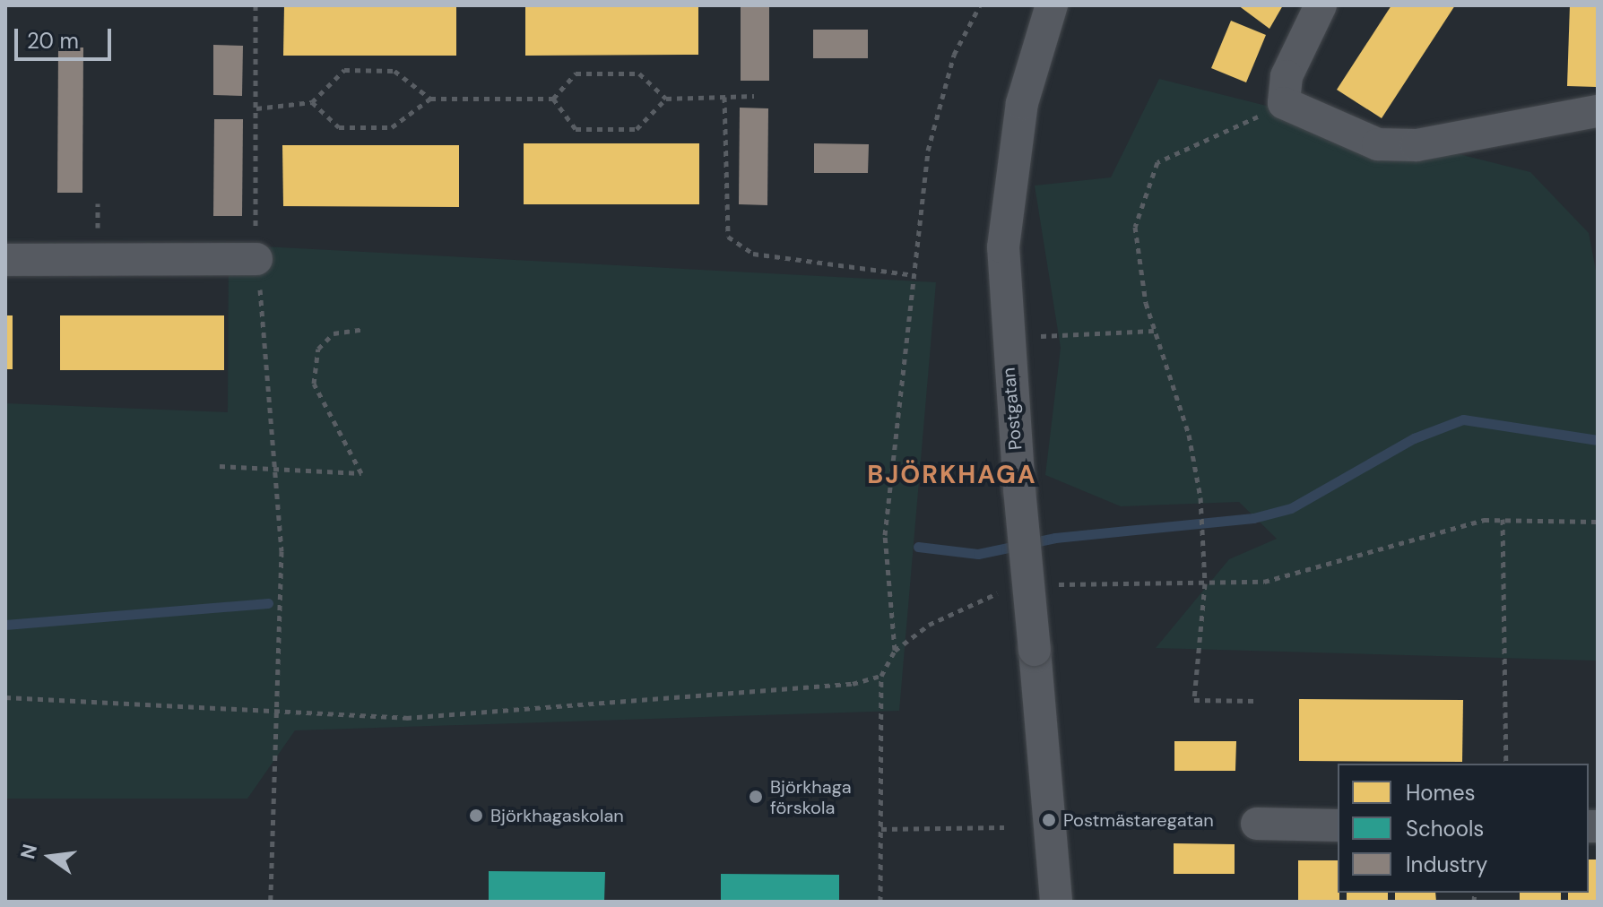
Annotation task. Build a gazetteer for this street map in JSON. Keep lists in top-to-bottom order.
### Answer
{
  "streets": {
    "street": ["Postgatan"]
  },
  "districts": ["BJÖRKHAGA"],
  "places": ["Björkhaga förskola", "Björkhagaskolan", "Postmästaregatan"],
  "legend": ["Homes", "Schools", "Industry"],
  "scale_bar": "20 m",
  "north": "left"
}
